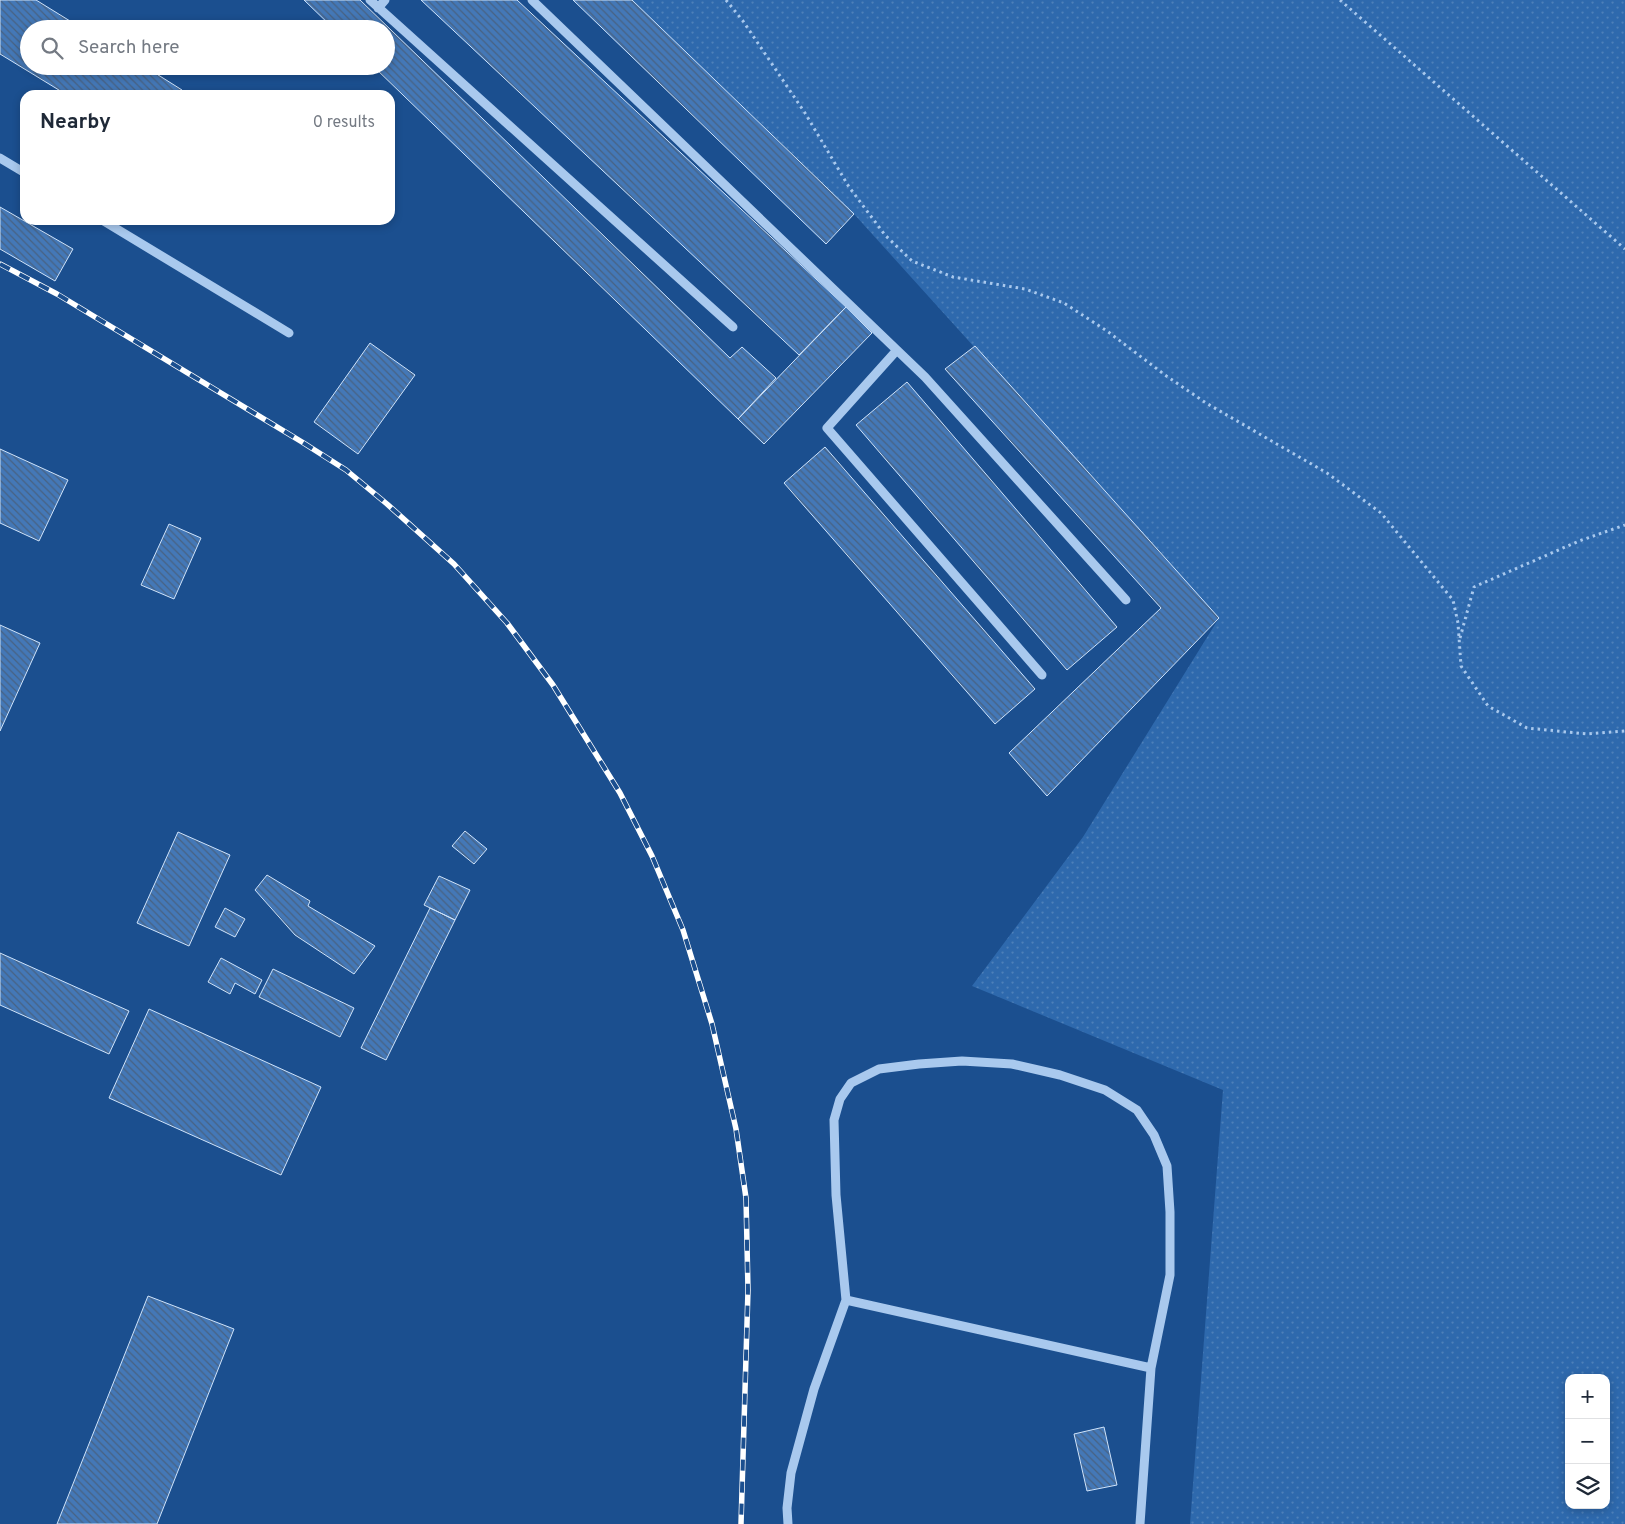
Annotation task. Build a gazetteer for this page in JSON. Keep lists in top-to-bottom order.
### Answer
{
  "page": {
    "search": "Search here",
    "heading": ["Nearby", "0 results"],
    "map_buttons": ["+", "−"]
  }
}
